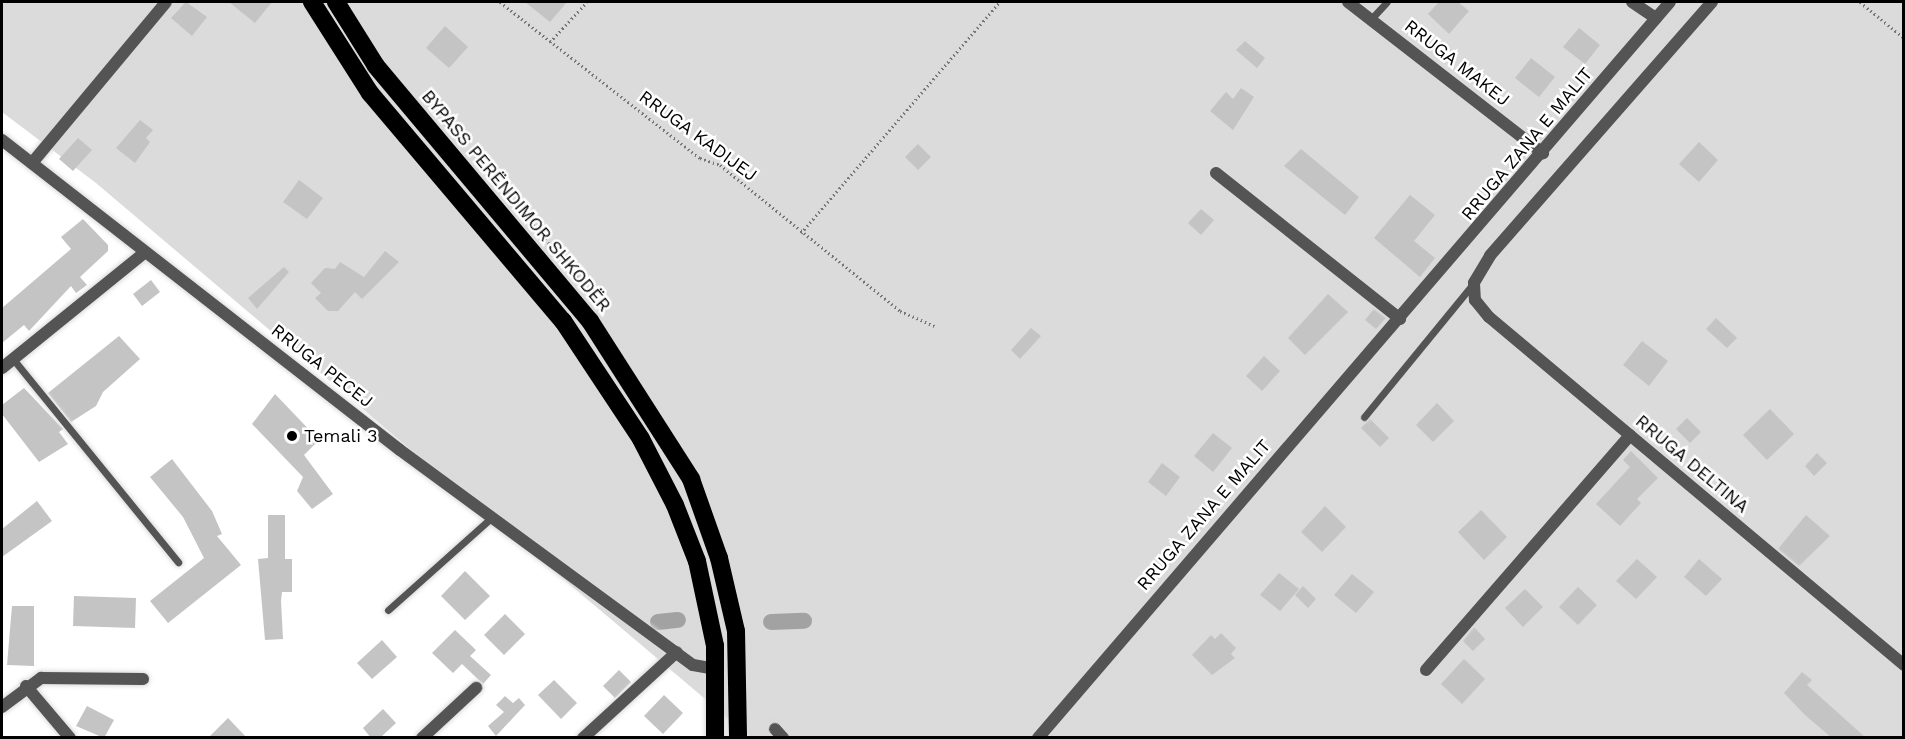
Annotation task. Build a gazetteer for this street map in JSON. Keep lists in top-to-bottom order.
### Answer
{
  "streets": {
    "highway": ["BYPASS PERËNDIMOR SHKODËR"],
    "street": [
      "RRUGA MAKEJ",
      "RRUGA ZANA E MALIT",
      "RRUGA PECEJ",
      "RRUGA DELTINA"
    ],
    "path": ["RRUGA KADIJEJ"]
  },
  "crossings": [
    ["RRUGA MAKEJ", "RRUGA ZANA E MALIT"]
  ],
  "places": ["Temali 3"]
}
